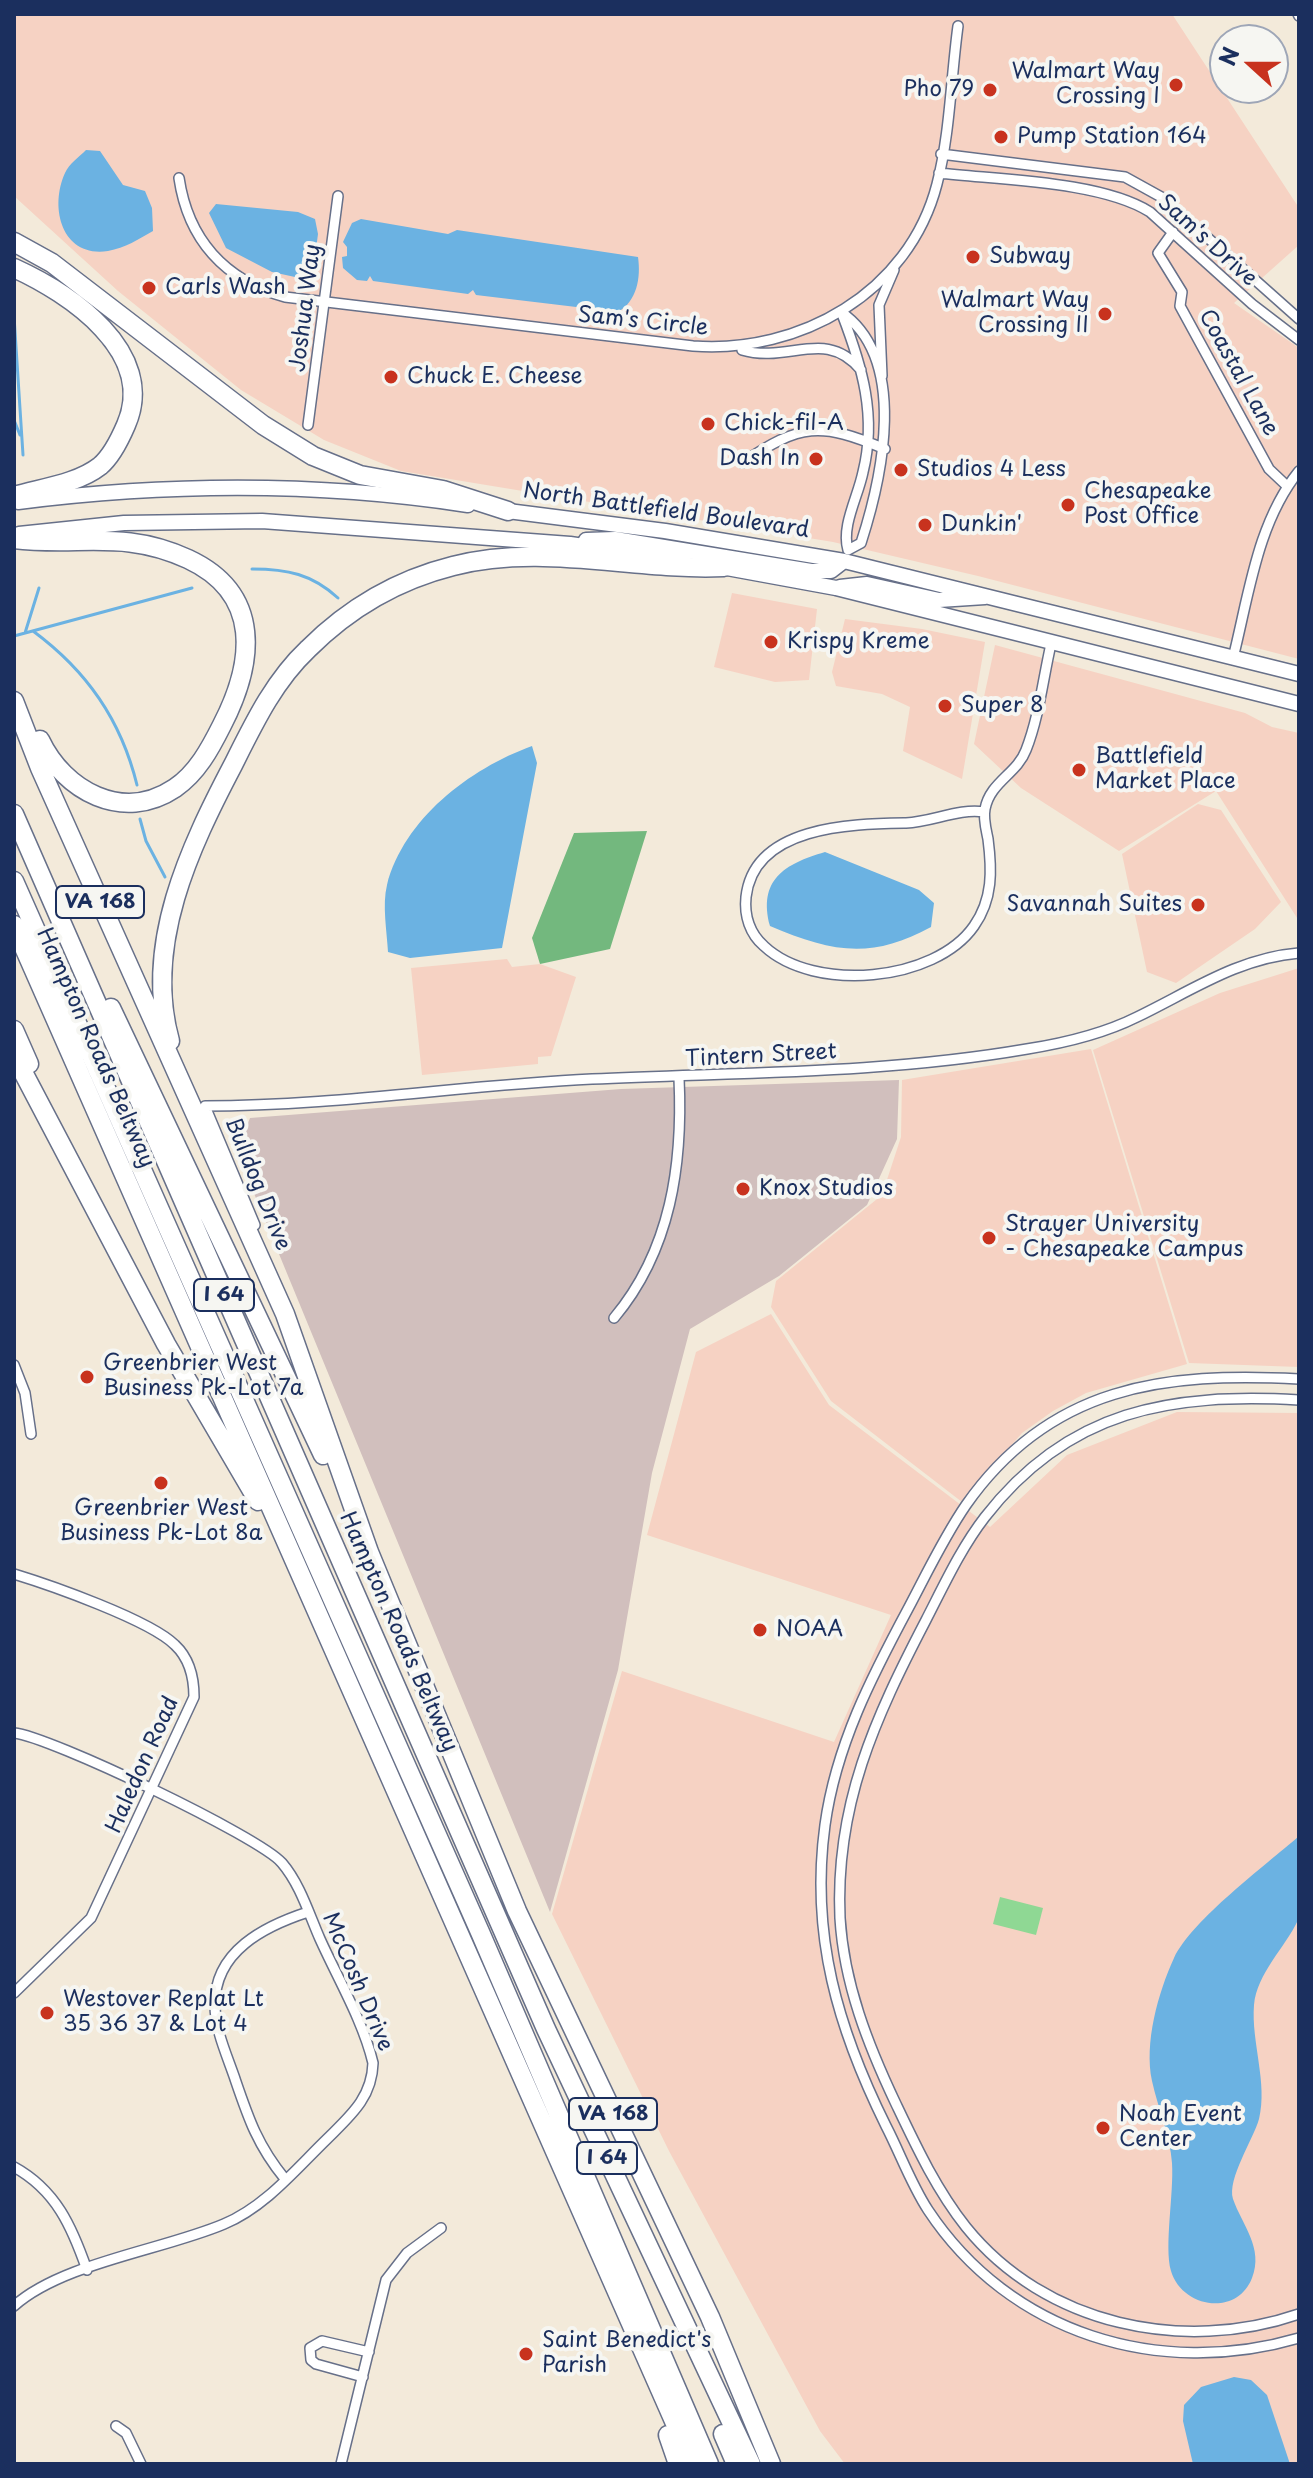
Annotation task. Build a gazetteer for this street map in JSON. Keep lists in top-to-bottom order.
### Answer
{
  "streets": {
    "highway": ["VA 168", "Hampton Roads Beltway", "I 64"],
    "main road": ["North Battlefield Boulevard"],
    "street": [
      "Sam's Drive",
      "Joshua Way",
      "Sam's Circle",
      "Coastal Lane",
      "Tintern Street",
      "Bulldog Drive",
      "Haledon Road",
      "McCosh Drive"
    ]
  },
  "crossings": [
    ["Sam's Drive", "Sam's Circle"],
    ["Sam's Drive", "Coastal Lane"],
    ["Joshua Way", "Sam's Circle"],
    ["VA 168", "Hampton Roads Beltway"],
    ["VA 168", "Tintern Street"],
    ["VA 168", "Bulldog Drive"],
    ["Tintern Street", "Bulldog Drive"],
    ["Haledon Road", "McCosh Drive"]
  ],
  "places": [
    "Walmart Way Crossing I",
    "Pho 79",
    "Pump Station 164",
    "Subway",
    "Carls Wash",
    "Walmart Way Crossing II",
    "Chuck E. Cheese",
    "Chick-fil-A",
    "Dash In",
    "Studios 4 Less",
    "Chesapeake Post Office",
    "Dunkin'",
    "Krispy Kreme",
    "Super 8",
    "Battlefield Market Place",
    "Savannah Suites",
    "Knox Studios",
    "Strayer University - Chesapeake Campus",
    "Greenbrier West Business Pk-Lot 7a",
    "Greenbrier West Business Pk-Lot 8a",
    "NOAA",
    "Westover Replat Lt 35 36 37 & Lot 4",
    "Noah Event Center",
    "Saint Benedict's Parish"
  ],
  "north": "left"
}
